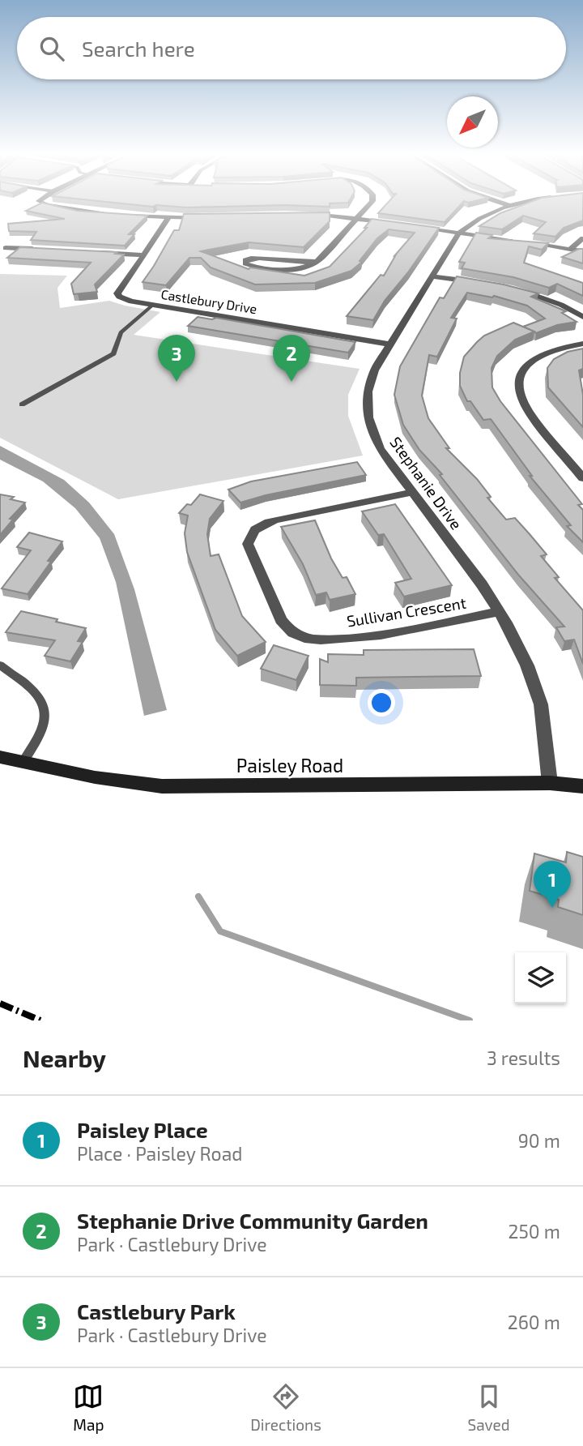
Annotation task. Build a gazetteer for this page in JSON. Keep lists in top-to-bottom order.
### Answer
{
  "streets": {
    "main road": ["Paisley Road"],
    "street": ["Castlebury Drive", "Stephanie Drive", "Sullivan Crescent"]
  },
  "crossings": [
    ["Castlebury Drive", "Stephanie Drive"],
    ["Stephanie Drive", "Sullivan Crescent"],
    ["Stephanie Drive", "Paisley Road"]
  ],
  "north": "bottom left",
  "page": {
    "search": "Search here",
    "pins": ["2", "3", "1"],
    "heading": ["Nearby", "3 results"],
    "list": [
      {
        "mark": "1",
        "name": "Paisley Place",
        "note": "Place · Paisley Road",
        "value": "90 m"
      },
      {
        "mark": "2",
        "name": "Stephanie Drive Community Garden",
        "note": "Park · Castlebury Drive",
        "value": "250 m"
      },
      {
        "mark": "3",
        "name": "Castlebury Park",
        "note": "Park · Castlebury Drive",
        "value": "260 m"
      }
    ],
    "nav": ["Map", "Directions", "Saved"]
  }
}
